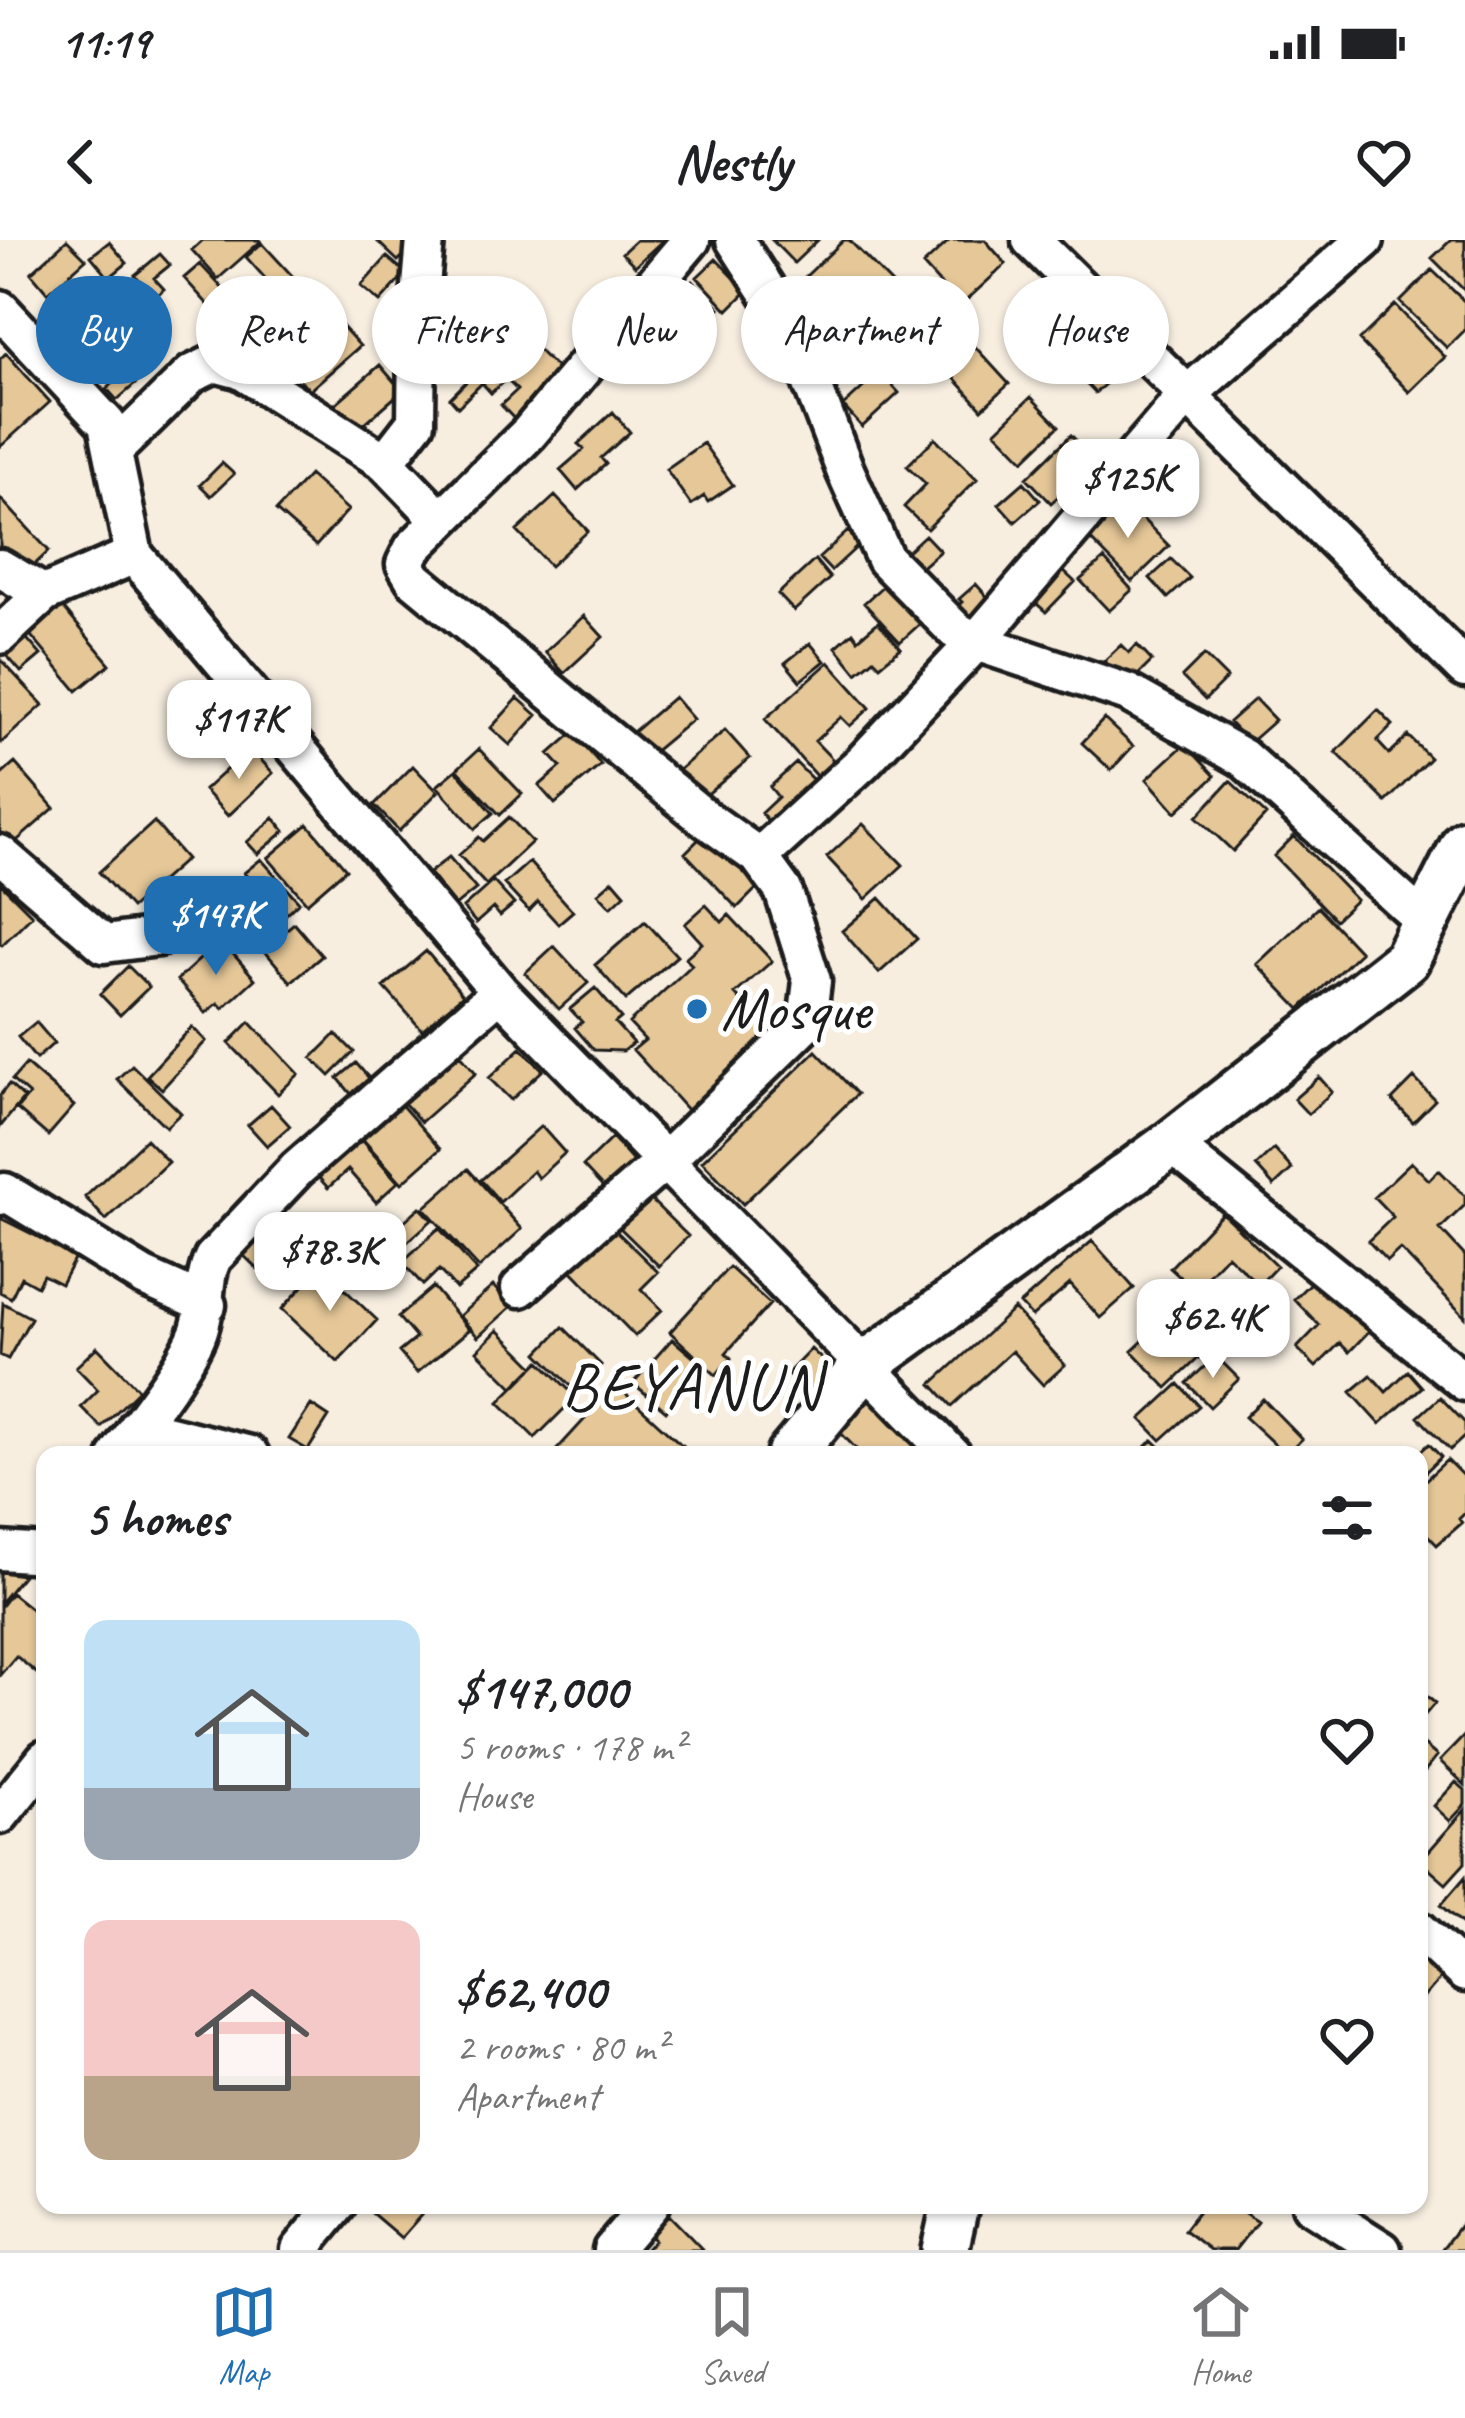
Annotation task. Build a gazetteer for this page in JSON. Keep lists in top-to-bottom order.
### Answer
{
  "districts": ["BEYANUN"],
  "places": ["Mosque"],
  "page": {
    "status": "11:19",
    "header": "Nestly",
    "chip": [
      "Buy",
      "Rent",
      "Filters",
      "New",
      "Apartment",
      "House"
    ],
    "price": [
      "$125K",
      "$117K",
      "$147K",
      "$78.3K",
      "$62.4K"
    ],
    "heading": "5 homes",
    "list": [
      {
        "name": "$147,000",
        "note": "5 rooms · 178 m² · House"
      },
      {
        "name": "$62,400",
        "note": "2 rooms · 80 m² · Apartment"
      }
    ],
    "tabs": ["Map", "Saved", "Home"]
  }
}
